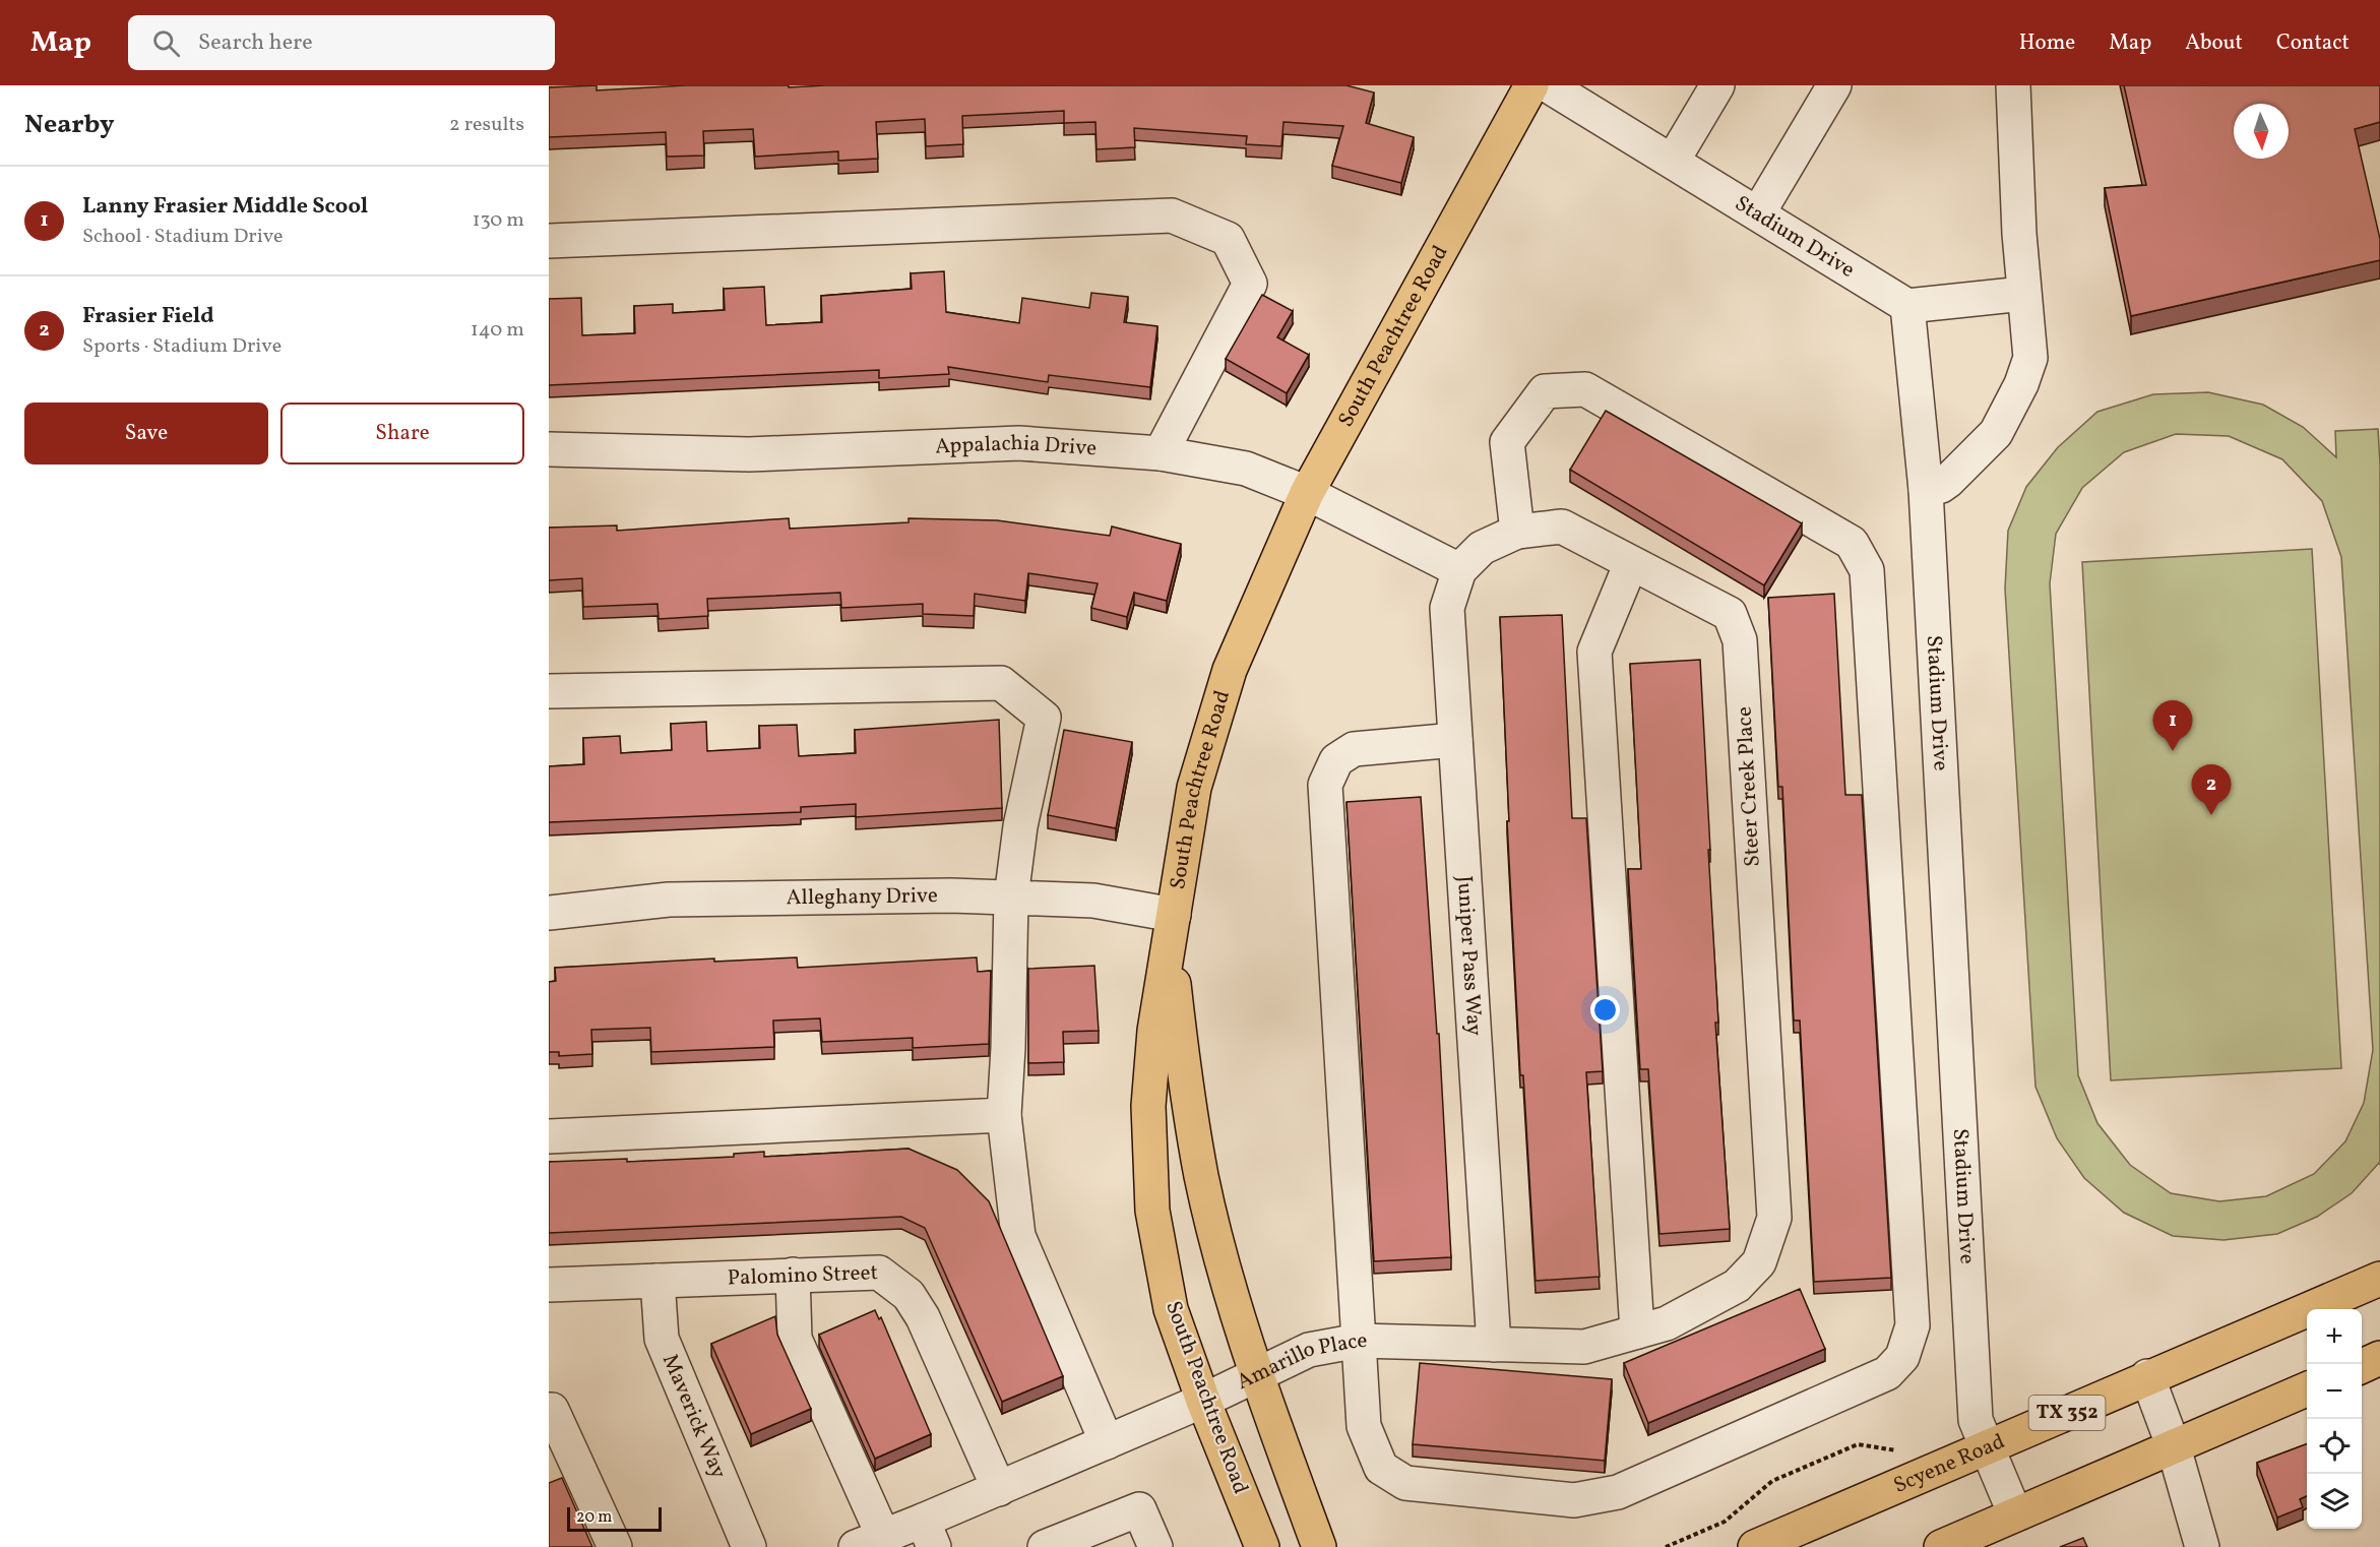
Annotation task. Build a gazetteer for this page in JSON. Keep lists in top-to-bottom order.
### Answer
{
  "streets": {
    "main road": ["South Peachtree Road", "TX 352", "Scyene Road"],
    "street": [
      "Stadium Drive",
      "Appalachia Drive",
      "Steer Creek Place",
      "Alleghany Drive",
      "Juniper Pass Way",
      "Palomino Street",
      "Amarillo Place",
      "Maverick Way"
    ]
  },
  "crossings": [
    ["Stadium Drive", "Scyene Road"],
    ["South Peachtree Road", "Appalachia Drive"],
    ["South Peachtree Road", "Alleghany Drive"],
    ["South Peachtree Road", "Amarillo Place"],
    ["Appalachia Drive", "Steer Creek Place"],
    ["Appalachia Drive", "Juniper Pass Way"],
    ["Steer Creek Place", "Juniper Pass Way"],
    ["Steer Creek Place", "Amarillo Place"],
    ["Juniper Pass Way", "Amarillo Place"],
    ["Palomino Street", "Amarillo Place"],
    ["Palomino Street", "Maverick Way"]
  ],
  "scale_bar": "20 m",
  "north": "bottom",
  "page": {
    "header": "Map",
    "search": "Search here",
    "nav": [
      "Home",
      "Map",
      "About",
      "Contact"
    ],
    "heading": ["Nearby", "2 results"],
    "list": [
      {
        "mark": "1",
        "name": "Lanny Frasier Middle Scool",
        "note": "School · Stadium Drive",
        "value": "130 m"
      },
      {
        "mark": "2",
        "name": "Frasier Field",
        "note": "Sports · Stadium Drive",
        "value": "140 m"
      }
    ],
    "buttons": ["Save", "Share"],
    "pins": ["1", "2"],
    "map_buttons": ["+", "−"],
    "scale": "20 m"
  }
}
